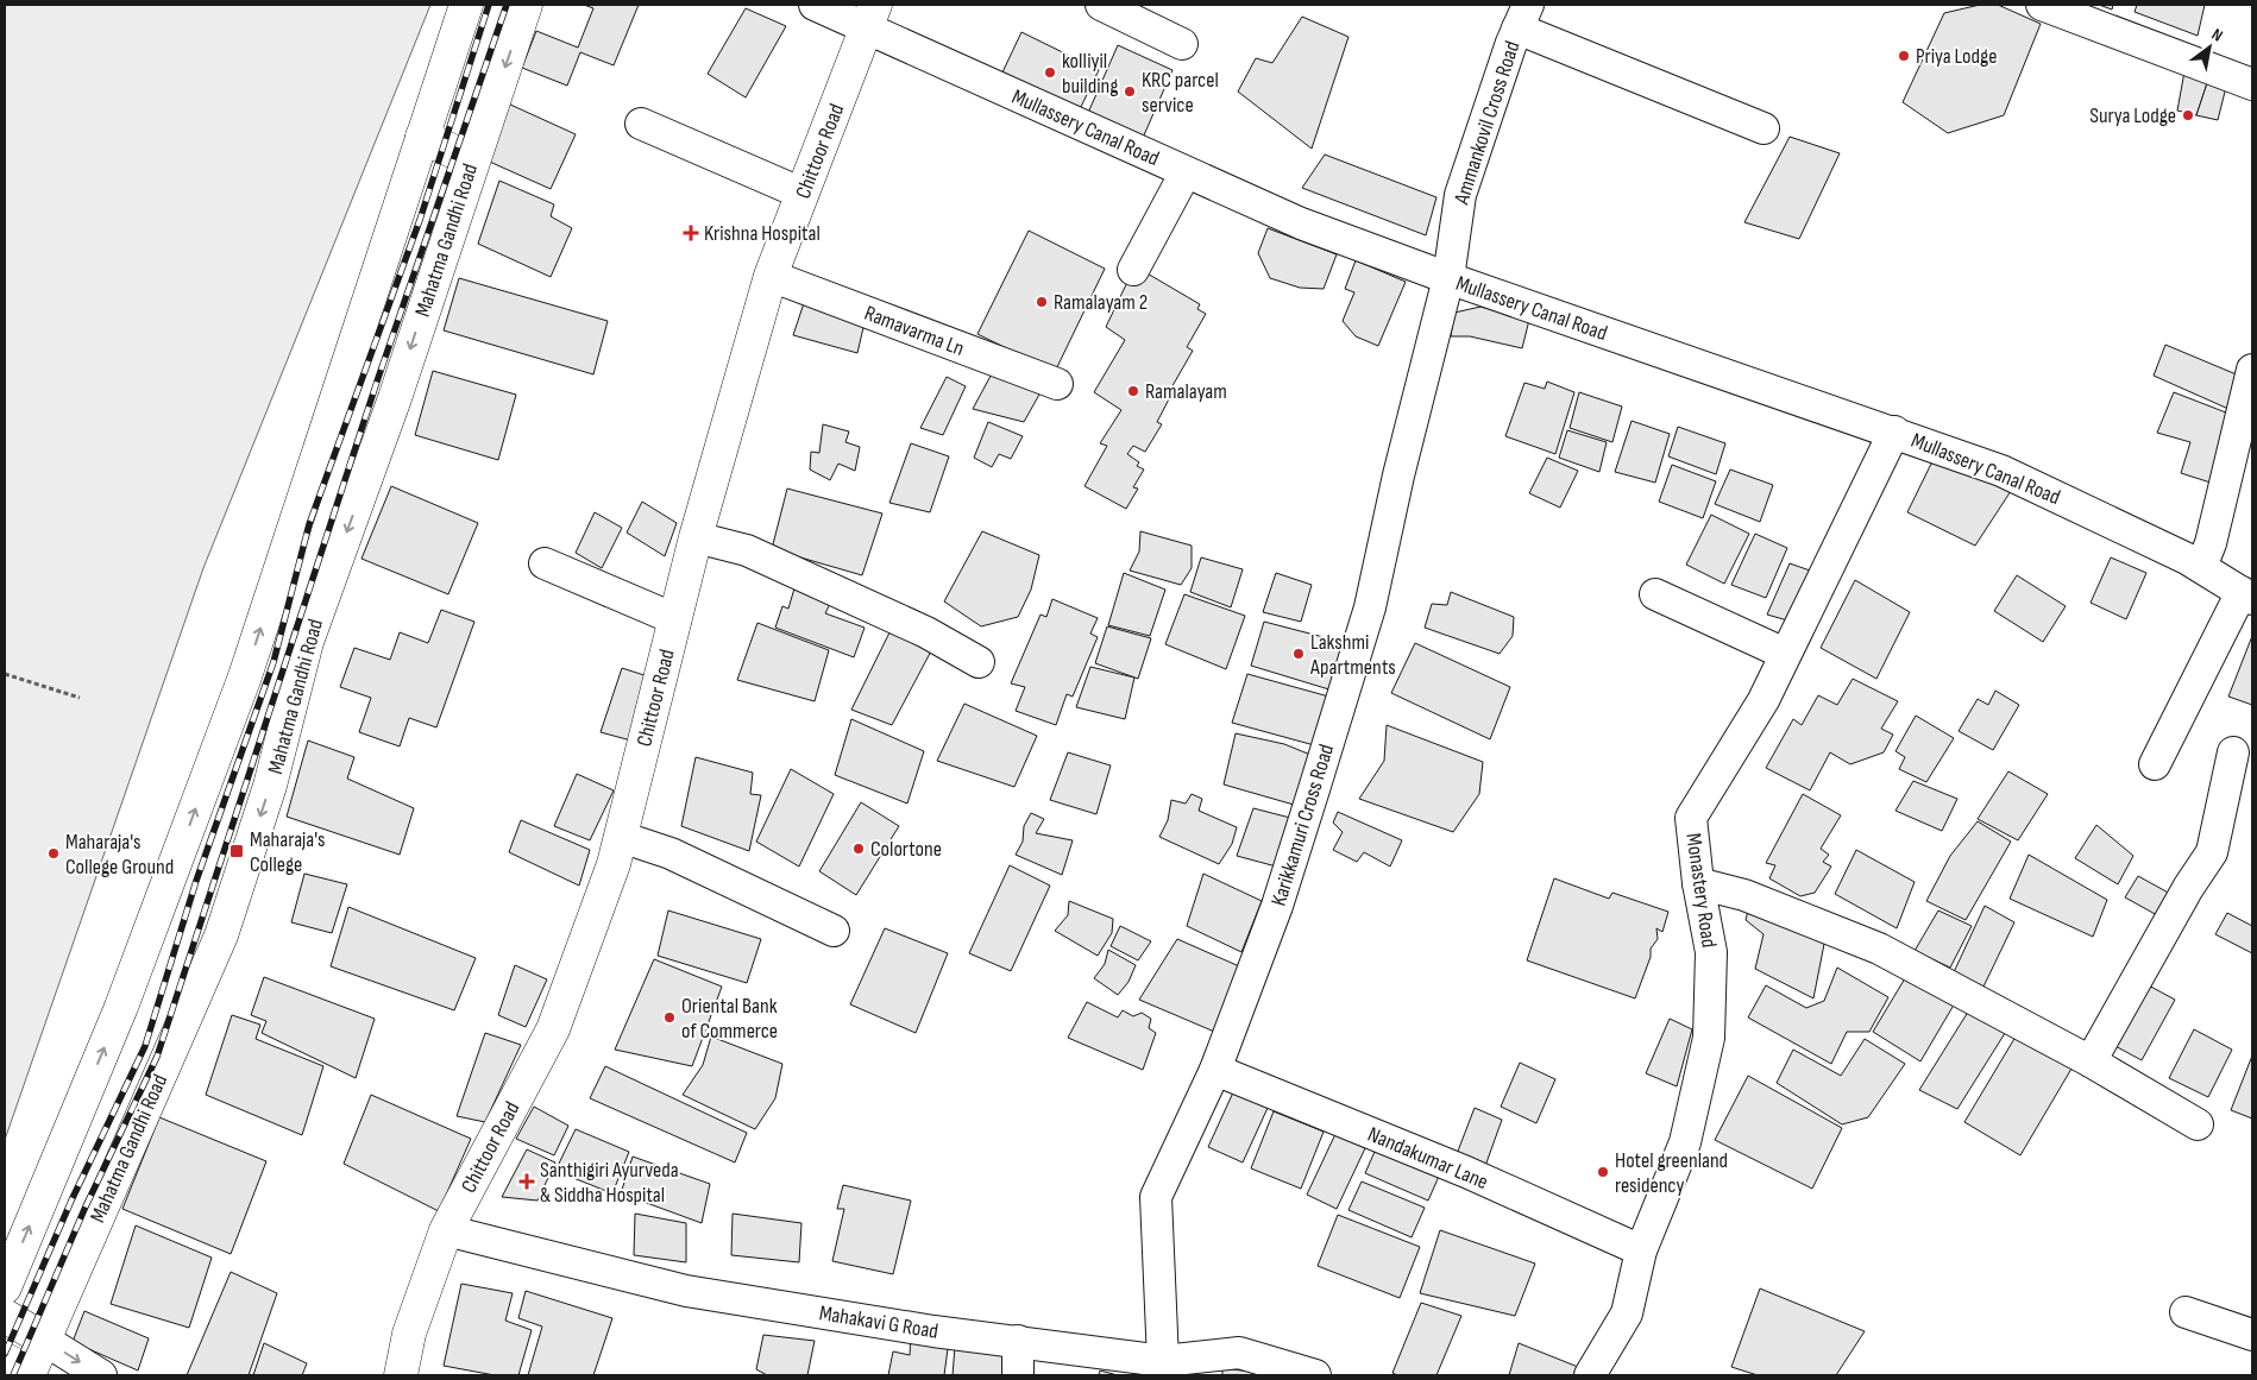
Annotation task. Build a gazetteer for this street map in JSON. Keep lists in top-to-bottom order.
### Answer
{
  "streets": {
    "main road": ["Chittoor Road", "Mahatma Gandhi Road"],
    "street": [
      "Ammankovil Cross Road",
      "Mullassery Canal Road",
      "Ramavarma Ln",
      "Karikkamuri Cross Road",
      "Monastery Road",
      "Nandakumar Lane",
      "Mahakavi G Road"
    ]
  },
  "crossings": [
    ["Ammankovil Cross Road", "Mullassery Canal Road"],
    ["Ammankovil Cross Road", "Karikkamuri Cross Road"],
    ["Mullassery Canal Road", "Chittoor Road"],
    ["Mullassery Canal Road", "Karikkamuri Cross Road"],
    ["Mullassery Canal Road", "Monastery Road"],
    ["Chittoor Road", "Ramavarma Ln"],
    ["Chittoor Road", "Mahakavi G Road"],
    ["Karikkamuri Cross Road", "Nandakumar Lane"],
    ["Karikkamuri Cross Road", "Mahakavi G Road"],
    ["Monastery Road", "Nandakumar Lane"]
  ],
  "places": {
    "other": [
      "Priya Lodge",
      "kolliyil building",
      "KRC parcel service",
      "Surya Lodge",
      "Ramalayam 2",
      "Ramalayam",
      "Lakshmi Apartments",
      "Colortone",
      "Maharaja's College Ground",
      "Oriental Bank of Commerce",
      "Hotel greenland residency"
    ],
    "health": ["Krishna Hospital", "Santhigiri Ayurveda & Siddha Hospital"],
    "transit": ["Maharaja's College"]
  },
  "north": "top right"
}
